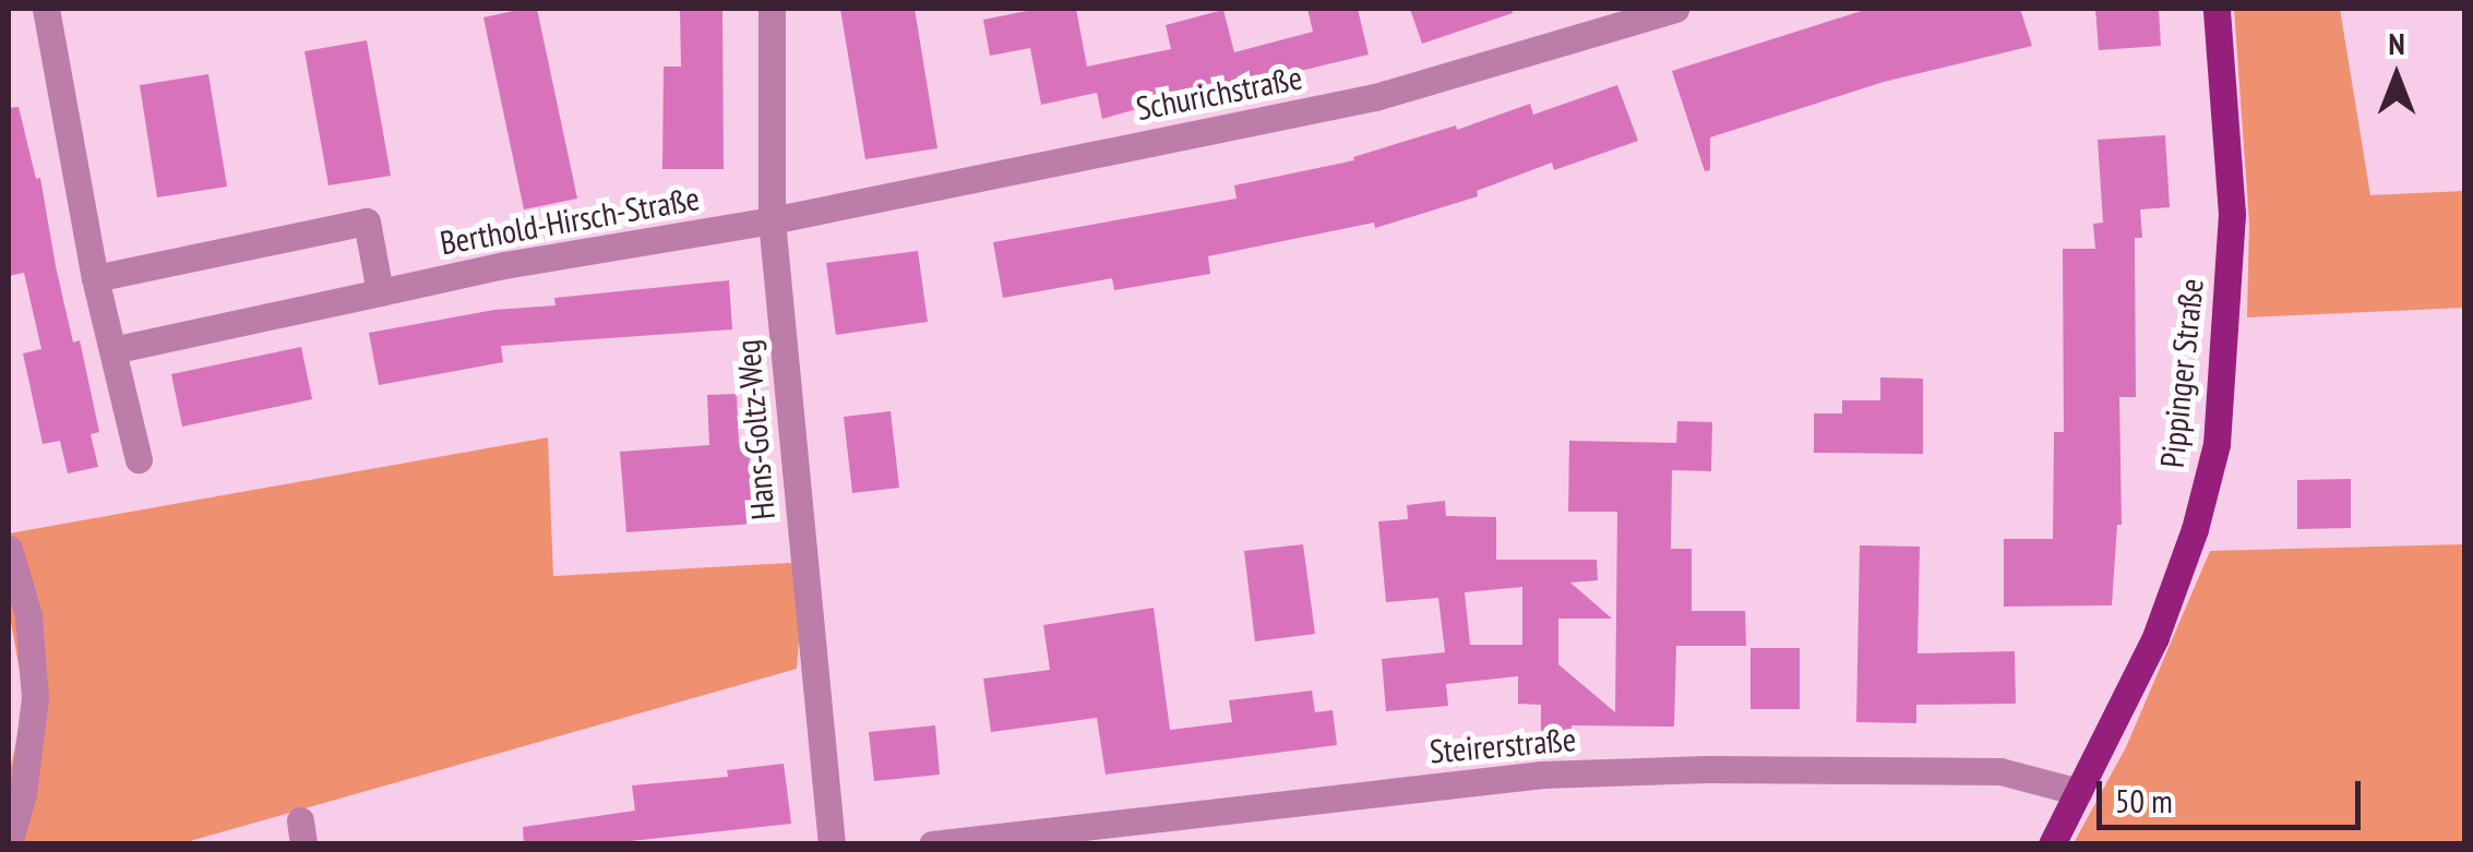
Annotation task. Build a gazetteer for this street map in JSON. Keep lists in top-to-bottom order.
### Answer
{
  "streets": {
    "main road": ["Pippinger Straße"],
    "street": [
      "Schurichstraße",
      "Berthold-Hirsch-Straße",
      "Hans-Goltz-Weg",
      "Steirerstraße"
    ]
  },
  "crossings": [
    ["Schurichstraße", "Berthold-Hirsch-Straße"],
    ["Schurichstraße", "Hans-Goltz-Weg"],
    ["Berthold-Hirsch-Straße", "Hans-Goltz-Weg"],
    ["Pippinger Straße", "Steirerstraße"]
  ],
  "scale_bar": "50 m",
  "north": "top"
}
